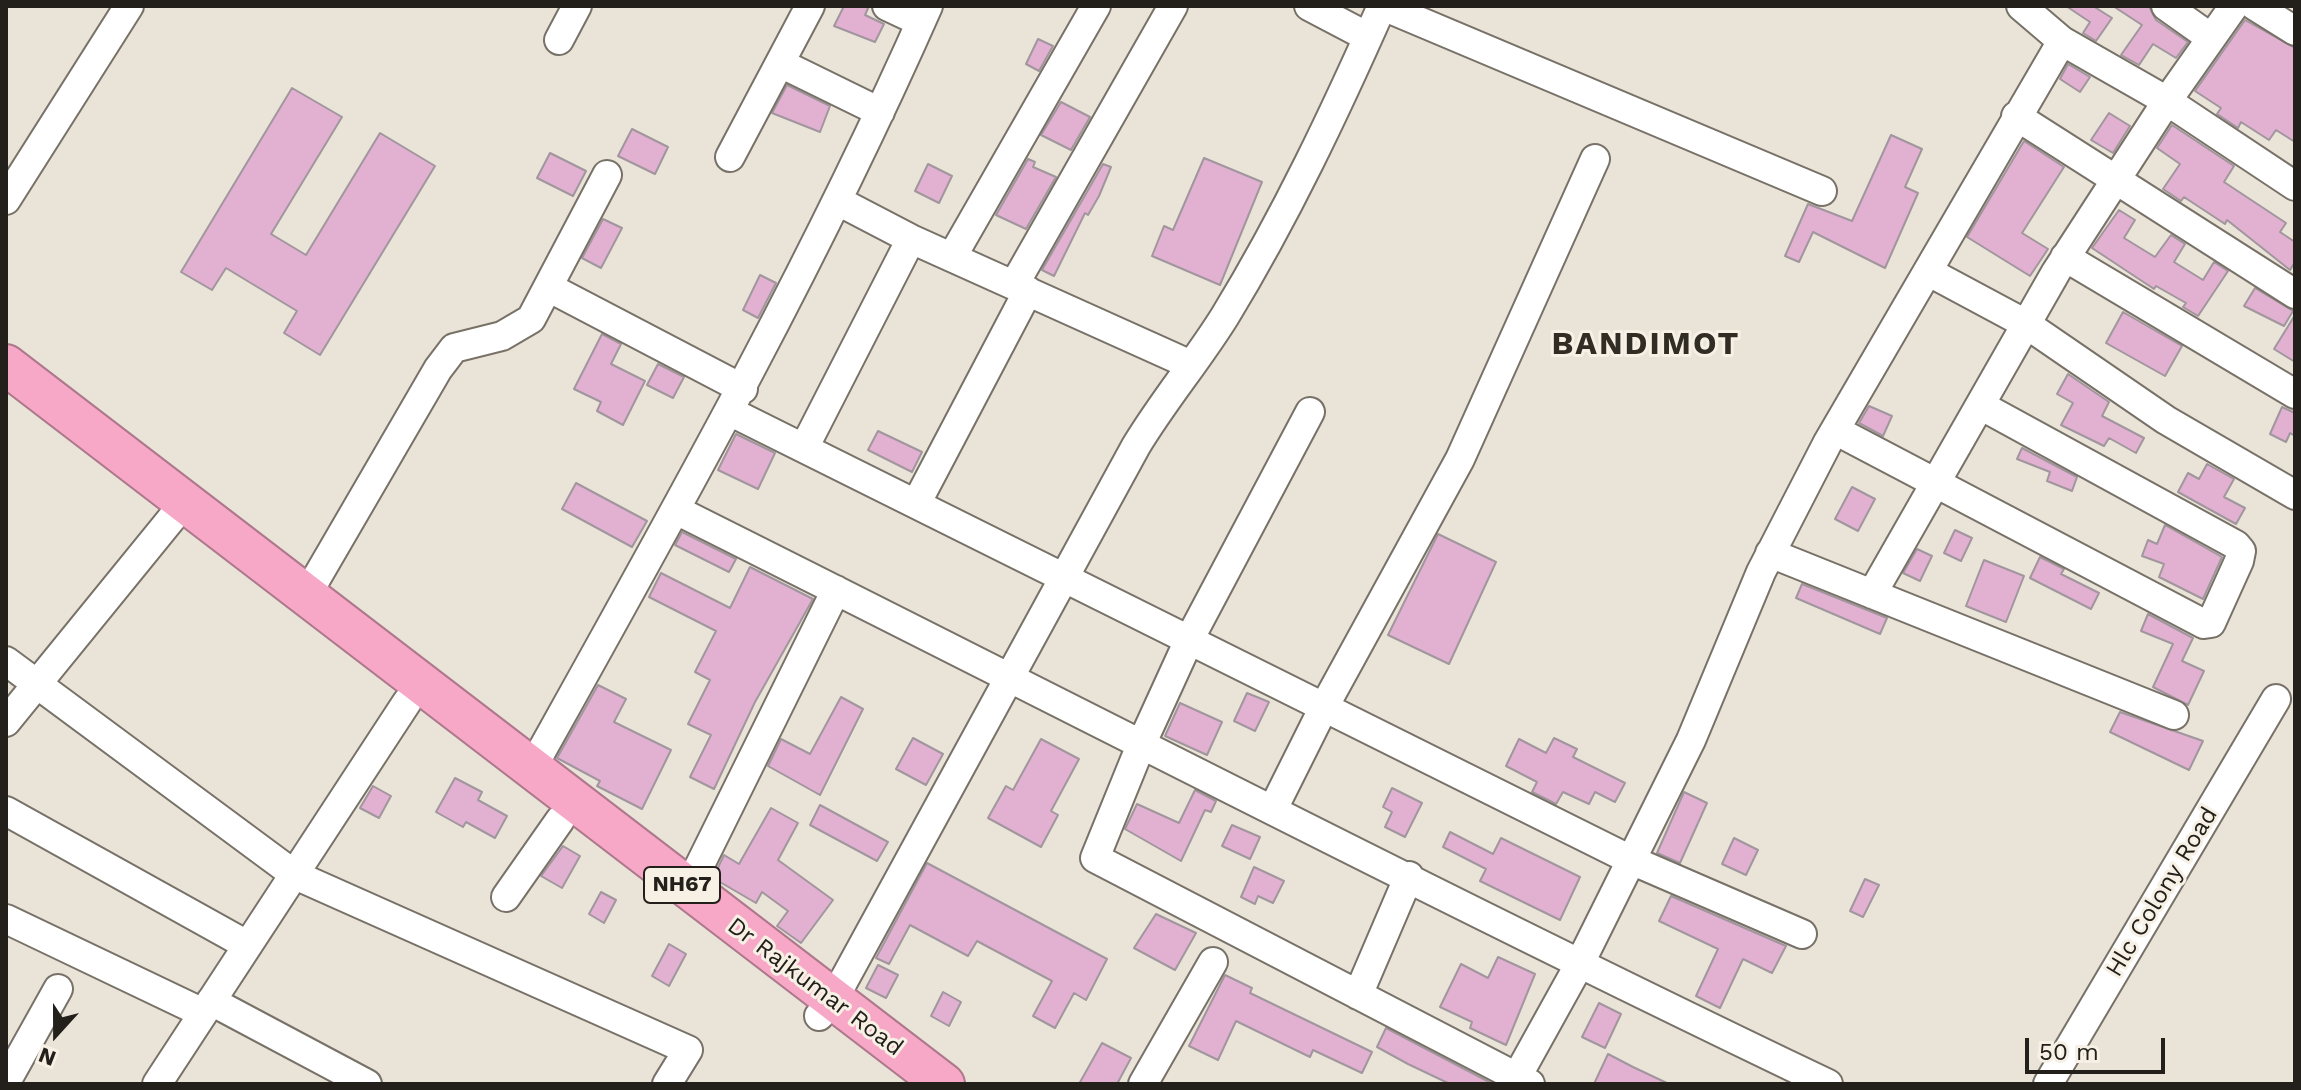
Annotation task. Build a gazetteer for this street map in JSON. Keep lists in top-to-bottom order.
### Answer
{
  "streets": {
    "highway": ["NH67", "Dr Rajkumar Road"],
    "street": ["Hlc Colony Road"]
  },
  "crossings": [
    ["NH67", "Dr Rajkumar Road"]
  ],
  "districts": ["BANDIMOT"],
  "scale_bar": "50 m",
  "north": "bottom"
}
